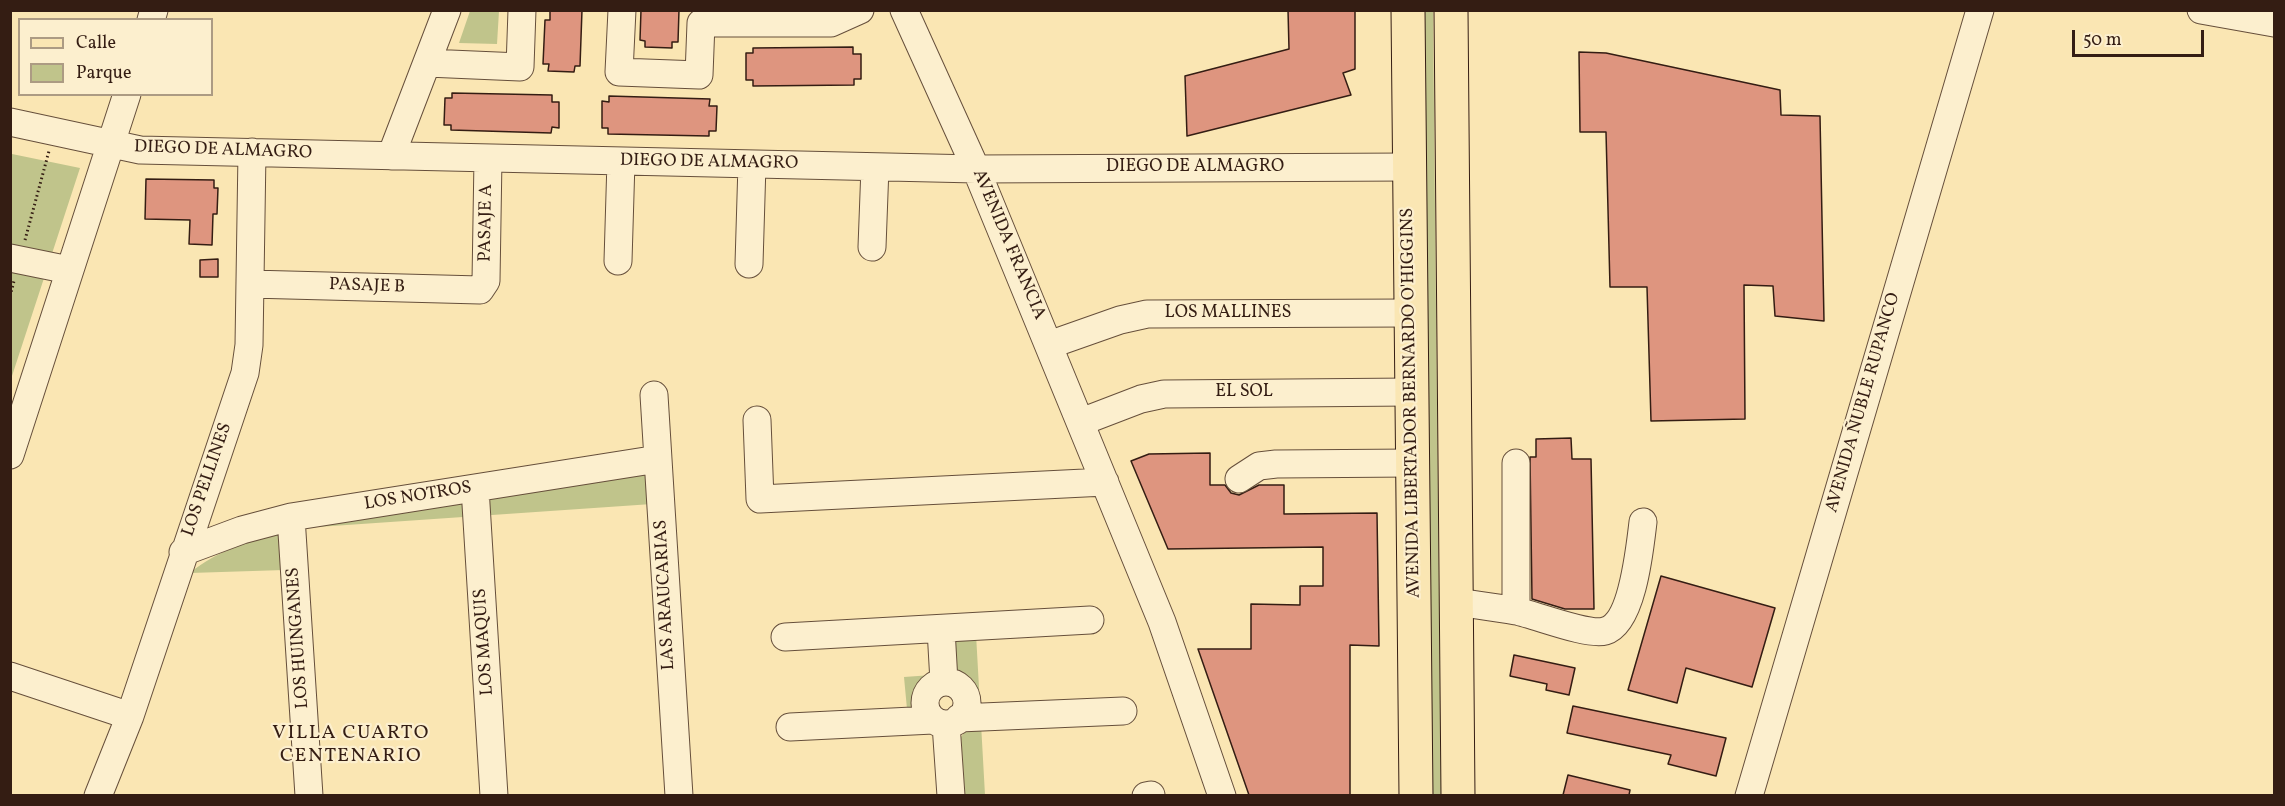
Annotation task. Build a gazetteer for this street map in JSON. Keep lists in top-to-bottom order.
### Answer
{
  "streets": {
    "main road": ["AVENIDA LIBERTADOR BERNARDO O'HIGGINS"],
    "street": [
      "DIEGO DE ALMAGRO",
      "PASAJE A",
      "AVENIDA FRANCIA",
      "PASAJE B",
      "LOS MALLINES",
      "EL SOL",
      "AVENIDA ÑUBLE RUPANCO",
      "LOS PELLINES",
      "LOS NOTROS",
      "LAS ARAUCARIAS",
      "LOS HUINGANES",
      "LOS MAQUIS"
    ]
  },
  "crossings": [
    ["DIEGO DE ALMAGRO", "PASAJE A"],
    ["DIEGO DE ALMAGRO", "AVENIDA FRANCIA"],
    ["DIEGO DE ALMAGRO", "AVENIDA LIBERTADOR BERNARDO O'HIGGINS"],
    ["DIEGO DE ALMAGRO", "LOS PELLINES"],
    ["PASAJE A", "PASAJE B"],
    ["AVENIDA FRANCIA", "LOS MALLINES"],
    ["AVENIDA FRANCIA", "EL SOL"],
    ["PASAJE B", "LOS PELLINES"],
    ["LOS MALLINES", "AVENIDA LIBERTADOR BERNARDO O'HIGGINS"],
    ["EL SOL", "AVENIDA LIBERTADOR BERNARDO O'HIGGINS"],
    ["LOS PELLINES", "LOS NOTROS"],
    ["LOS NOTROS", "LAS ARAUCARIAS"],
    ["LOS NOTROS", "LOS HUINGANES"],
    ["LOS NOTROS", "LOS MAQUIS"]
  ],
  "districts": ["VILLA CUARTO CENTENARIO"],
  "legend": ["Calle", "Parque"],
  "scale_bar": "50 m"
}
